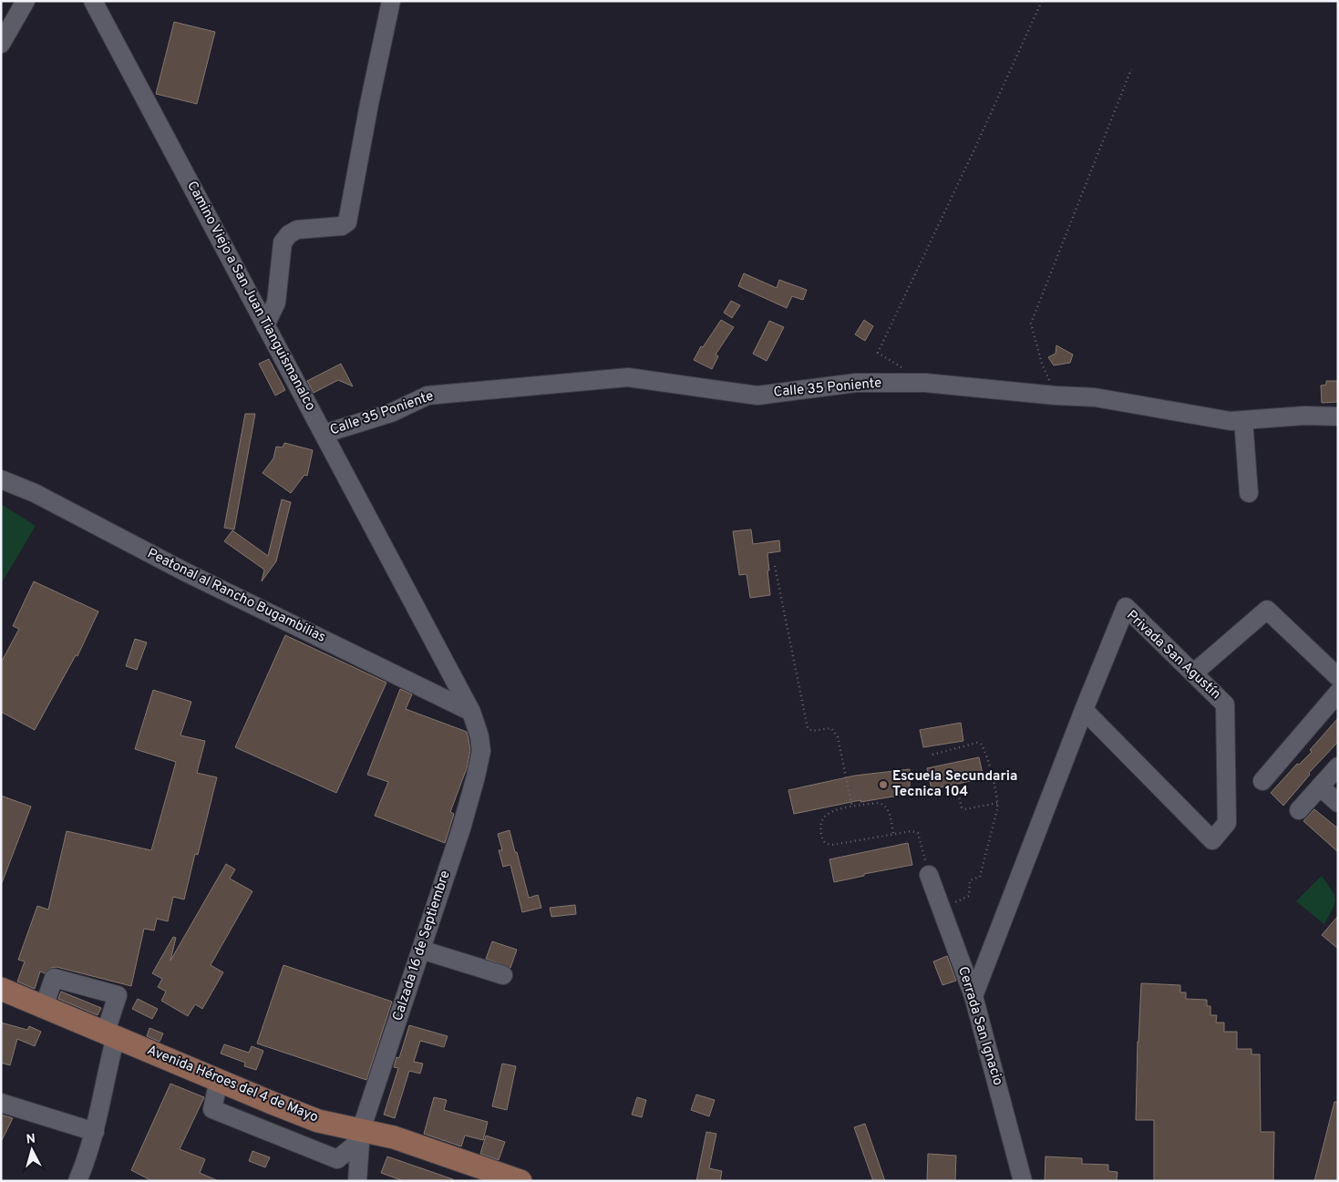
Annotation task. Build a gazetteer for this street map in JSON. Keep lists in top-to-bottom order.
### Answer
{
  "streets": {
    "main road": ["Avenida Héroes del 4 de Mayo"],
    "street": [
      "Camino Viejo a San Juan Tianguismanalco",
      "Calle 35 Poniente",
      "Peatonal al Rancho Bugambilias",
      "Privada San Agustín",
      "Calzada 16 de Septiembre",
      "Cerrada San Ignacio"
    ]
  },
  "crossings": [
    ["Camino Viejo a San Juan Tianguismanalco", "Calle 35 Poniente"],
    ["Camino Viejo a San Juan Tianguismanalco", "Peatonal al Rancho Bugambilias"],
    ["Camino Viejo a San Juan Tianguismanalco", "Calzada 16 de Septiembre"],
    ["Peatonal al Rancho Bugambilias", "Calzada 16 de Septiembre"],
    ["Privada San Agustín", "Cerrada San Ignacio"],
    ["Calzada 16 de Septiembre", "Avenida Héroes del 4 de Mayo"]
  ],
  "places": ["Escuela Secundaria Tecnica 104"],
  "north": "top"
}
